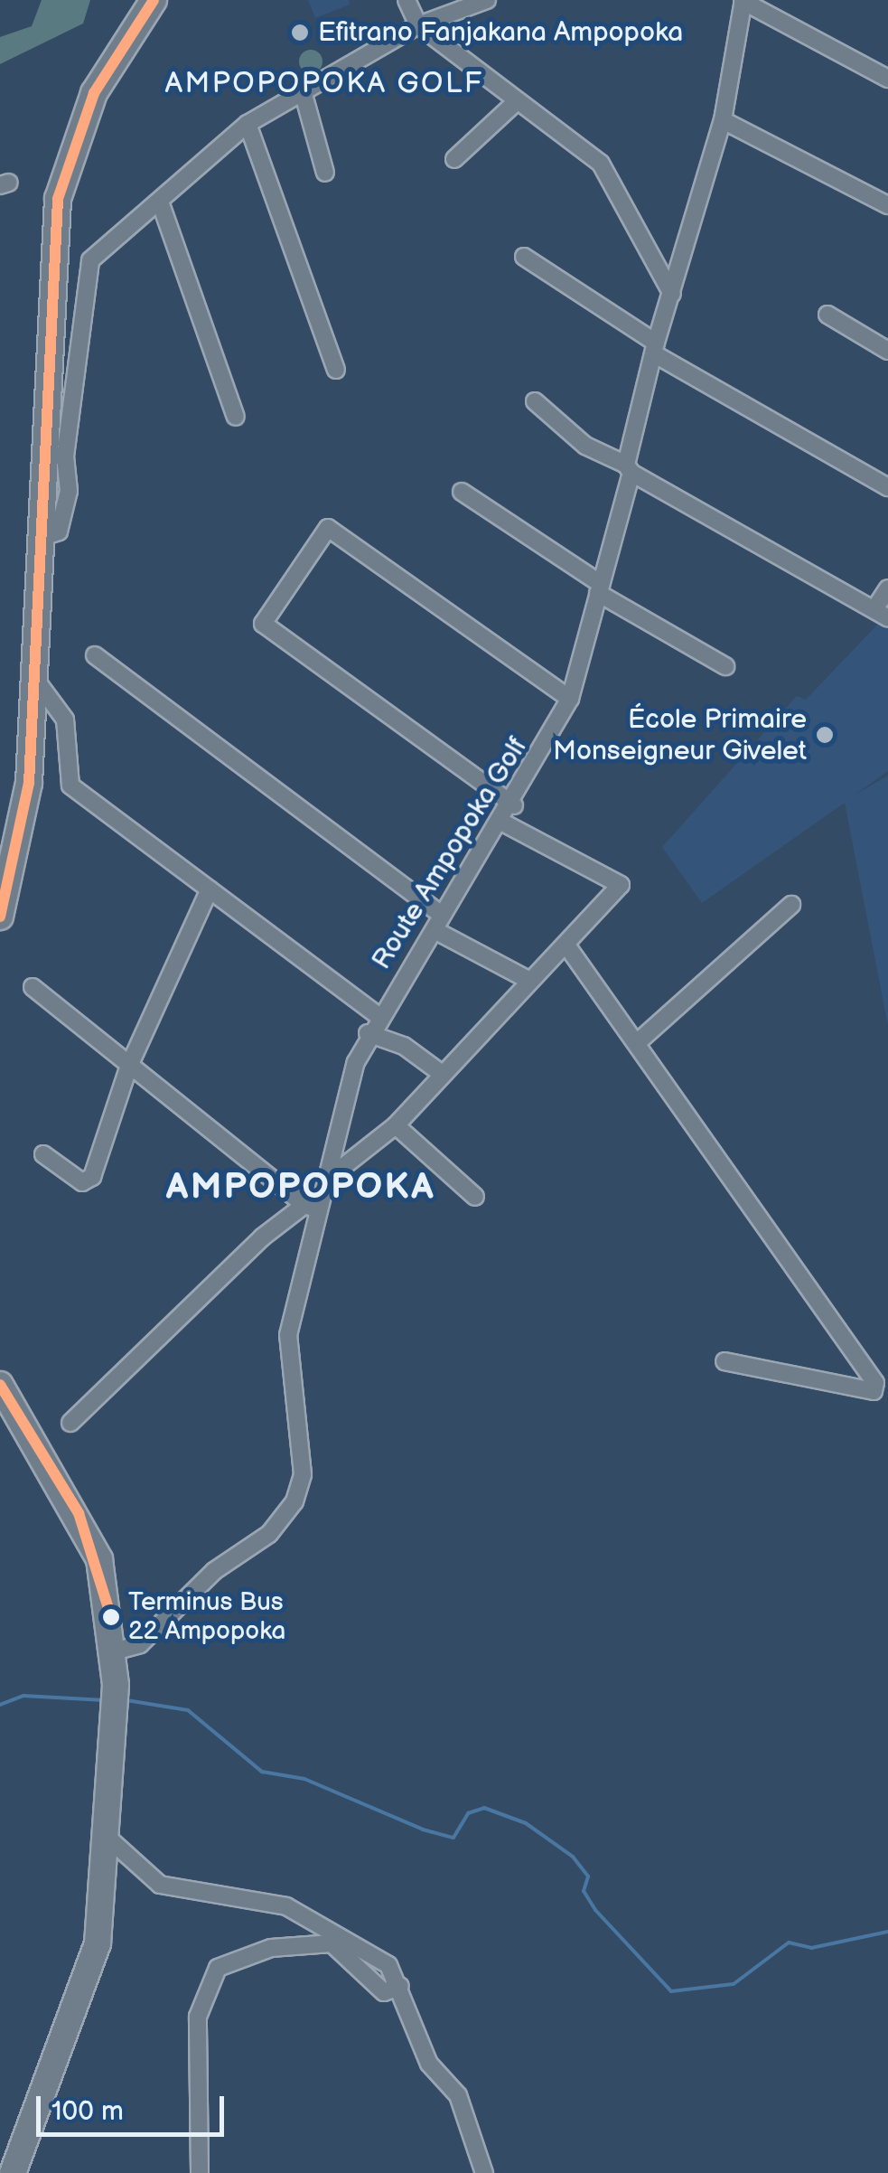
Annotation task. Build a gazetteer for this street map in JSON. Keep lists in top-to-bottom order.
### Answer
{
  "streets": {
    "street": ["Route Ampopoka Golf"]
  },
  "districts": ["AMPOPOPOKA GOLF", "AMPOPOPOKA"],
  "places": ["Efitrano Fanjakana Ampopoka", "École Primaire Monseigneur Givelet", "Terminus Bus 22 Ampopoka"],
  "lines": ["transit line 22"],
  "scale_bar": "100 m"
}
